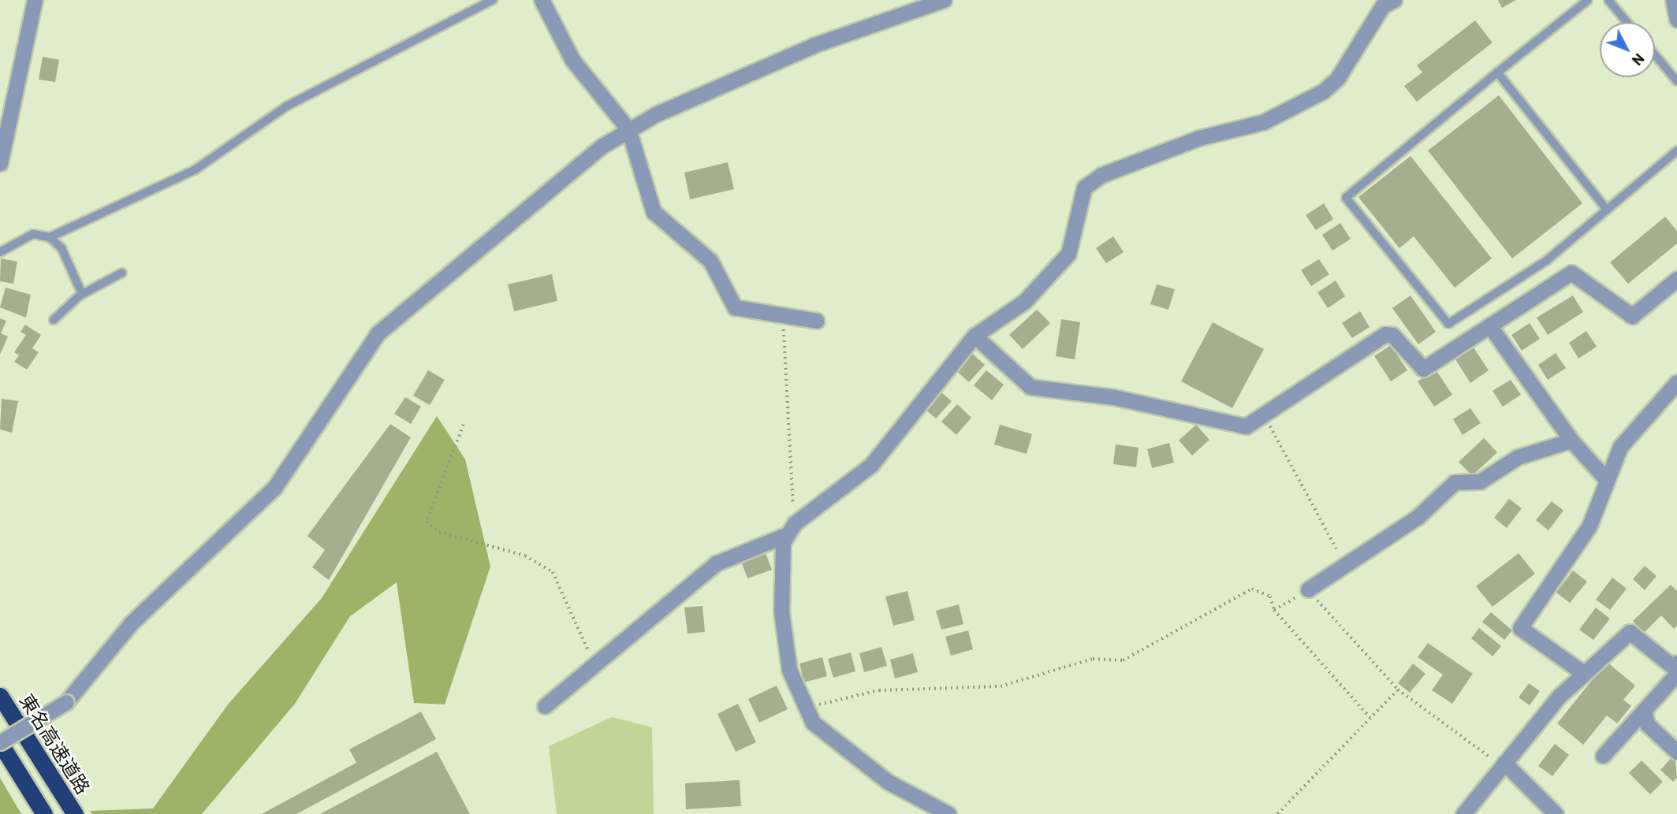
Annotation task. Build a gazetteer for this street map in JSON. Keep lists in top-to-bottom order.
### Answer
{
  "streets": {
    "highway": ["東名高速道路"]
  },
  "north": "bottom right"
}
